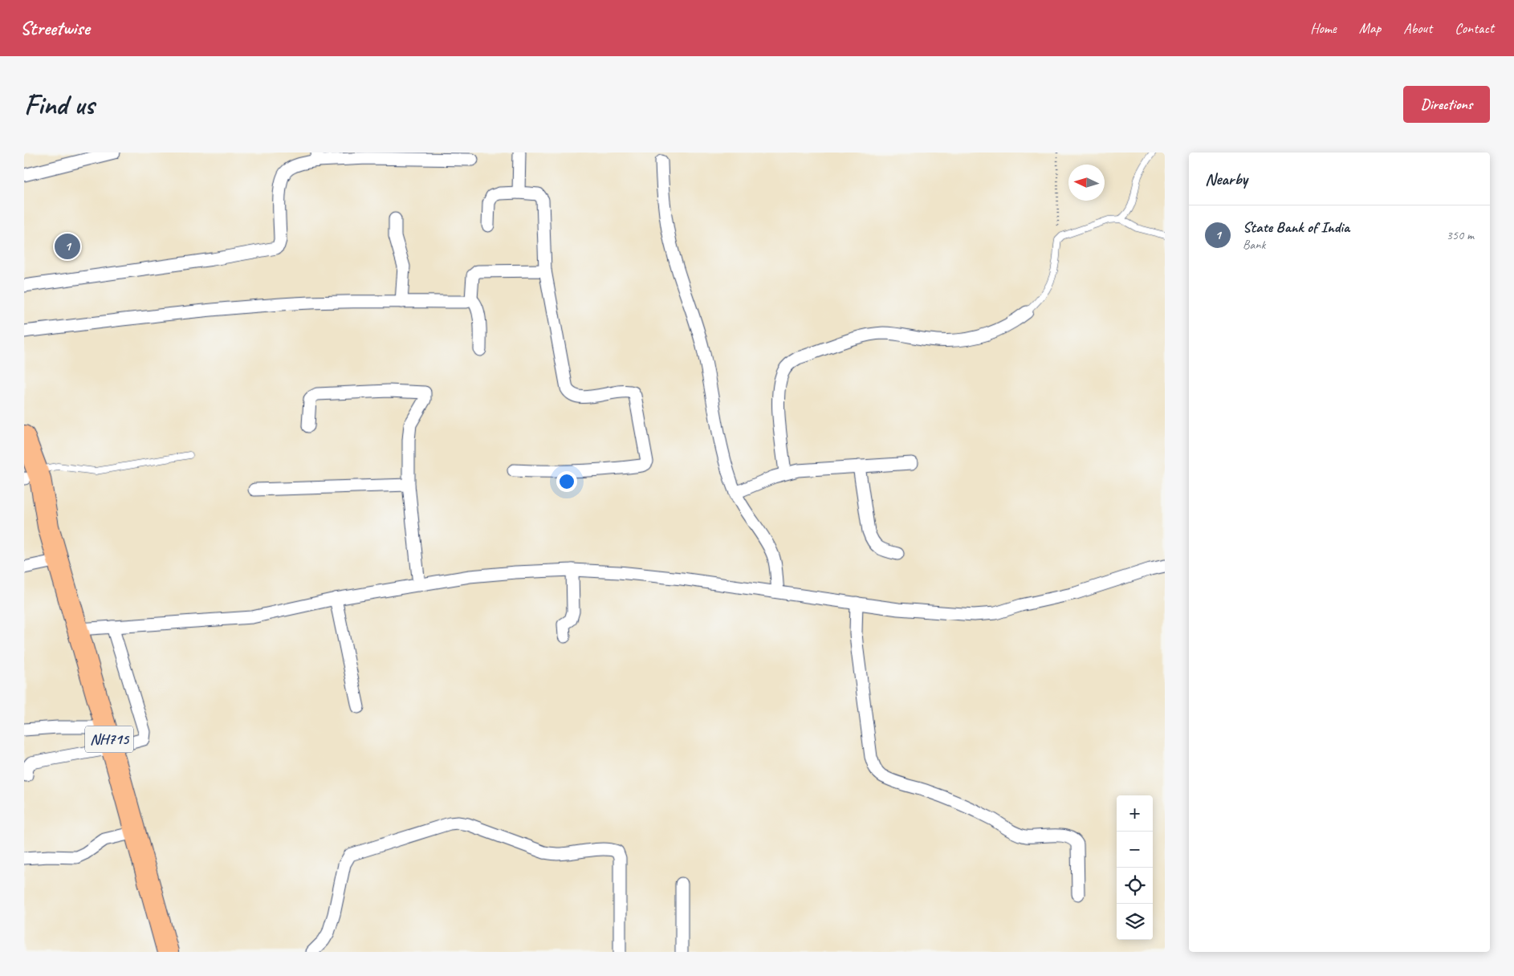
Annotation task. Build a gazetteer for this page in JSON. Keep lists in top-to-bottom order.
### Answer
{
  "streets": {
    "highway": ["NH715"]
  },
  "north": "left",
  "page": {
    "header": "Streetwise",
    "nav": [
      "Home",
      "Map",
      "About",
      "Contact"
    ],
    "buttons": "Directions",
    "title": "Find us",
    "heading": "Nearby",
    "list": [
      {
        "mark": "1",
        "name": "State Bank of India",
        "note": "Bank",
        "value": "350 m"
      }
    ],
    "pins": "1",
    "map_buttons": ["+", "−"]
  }
}
